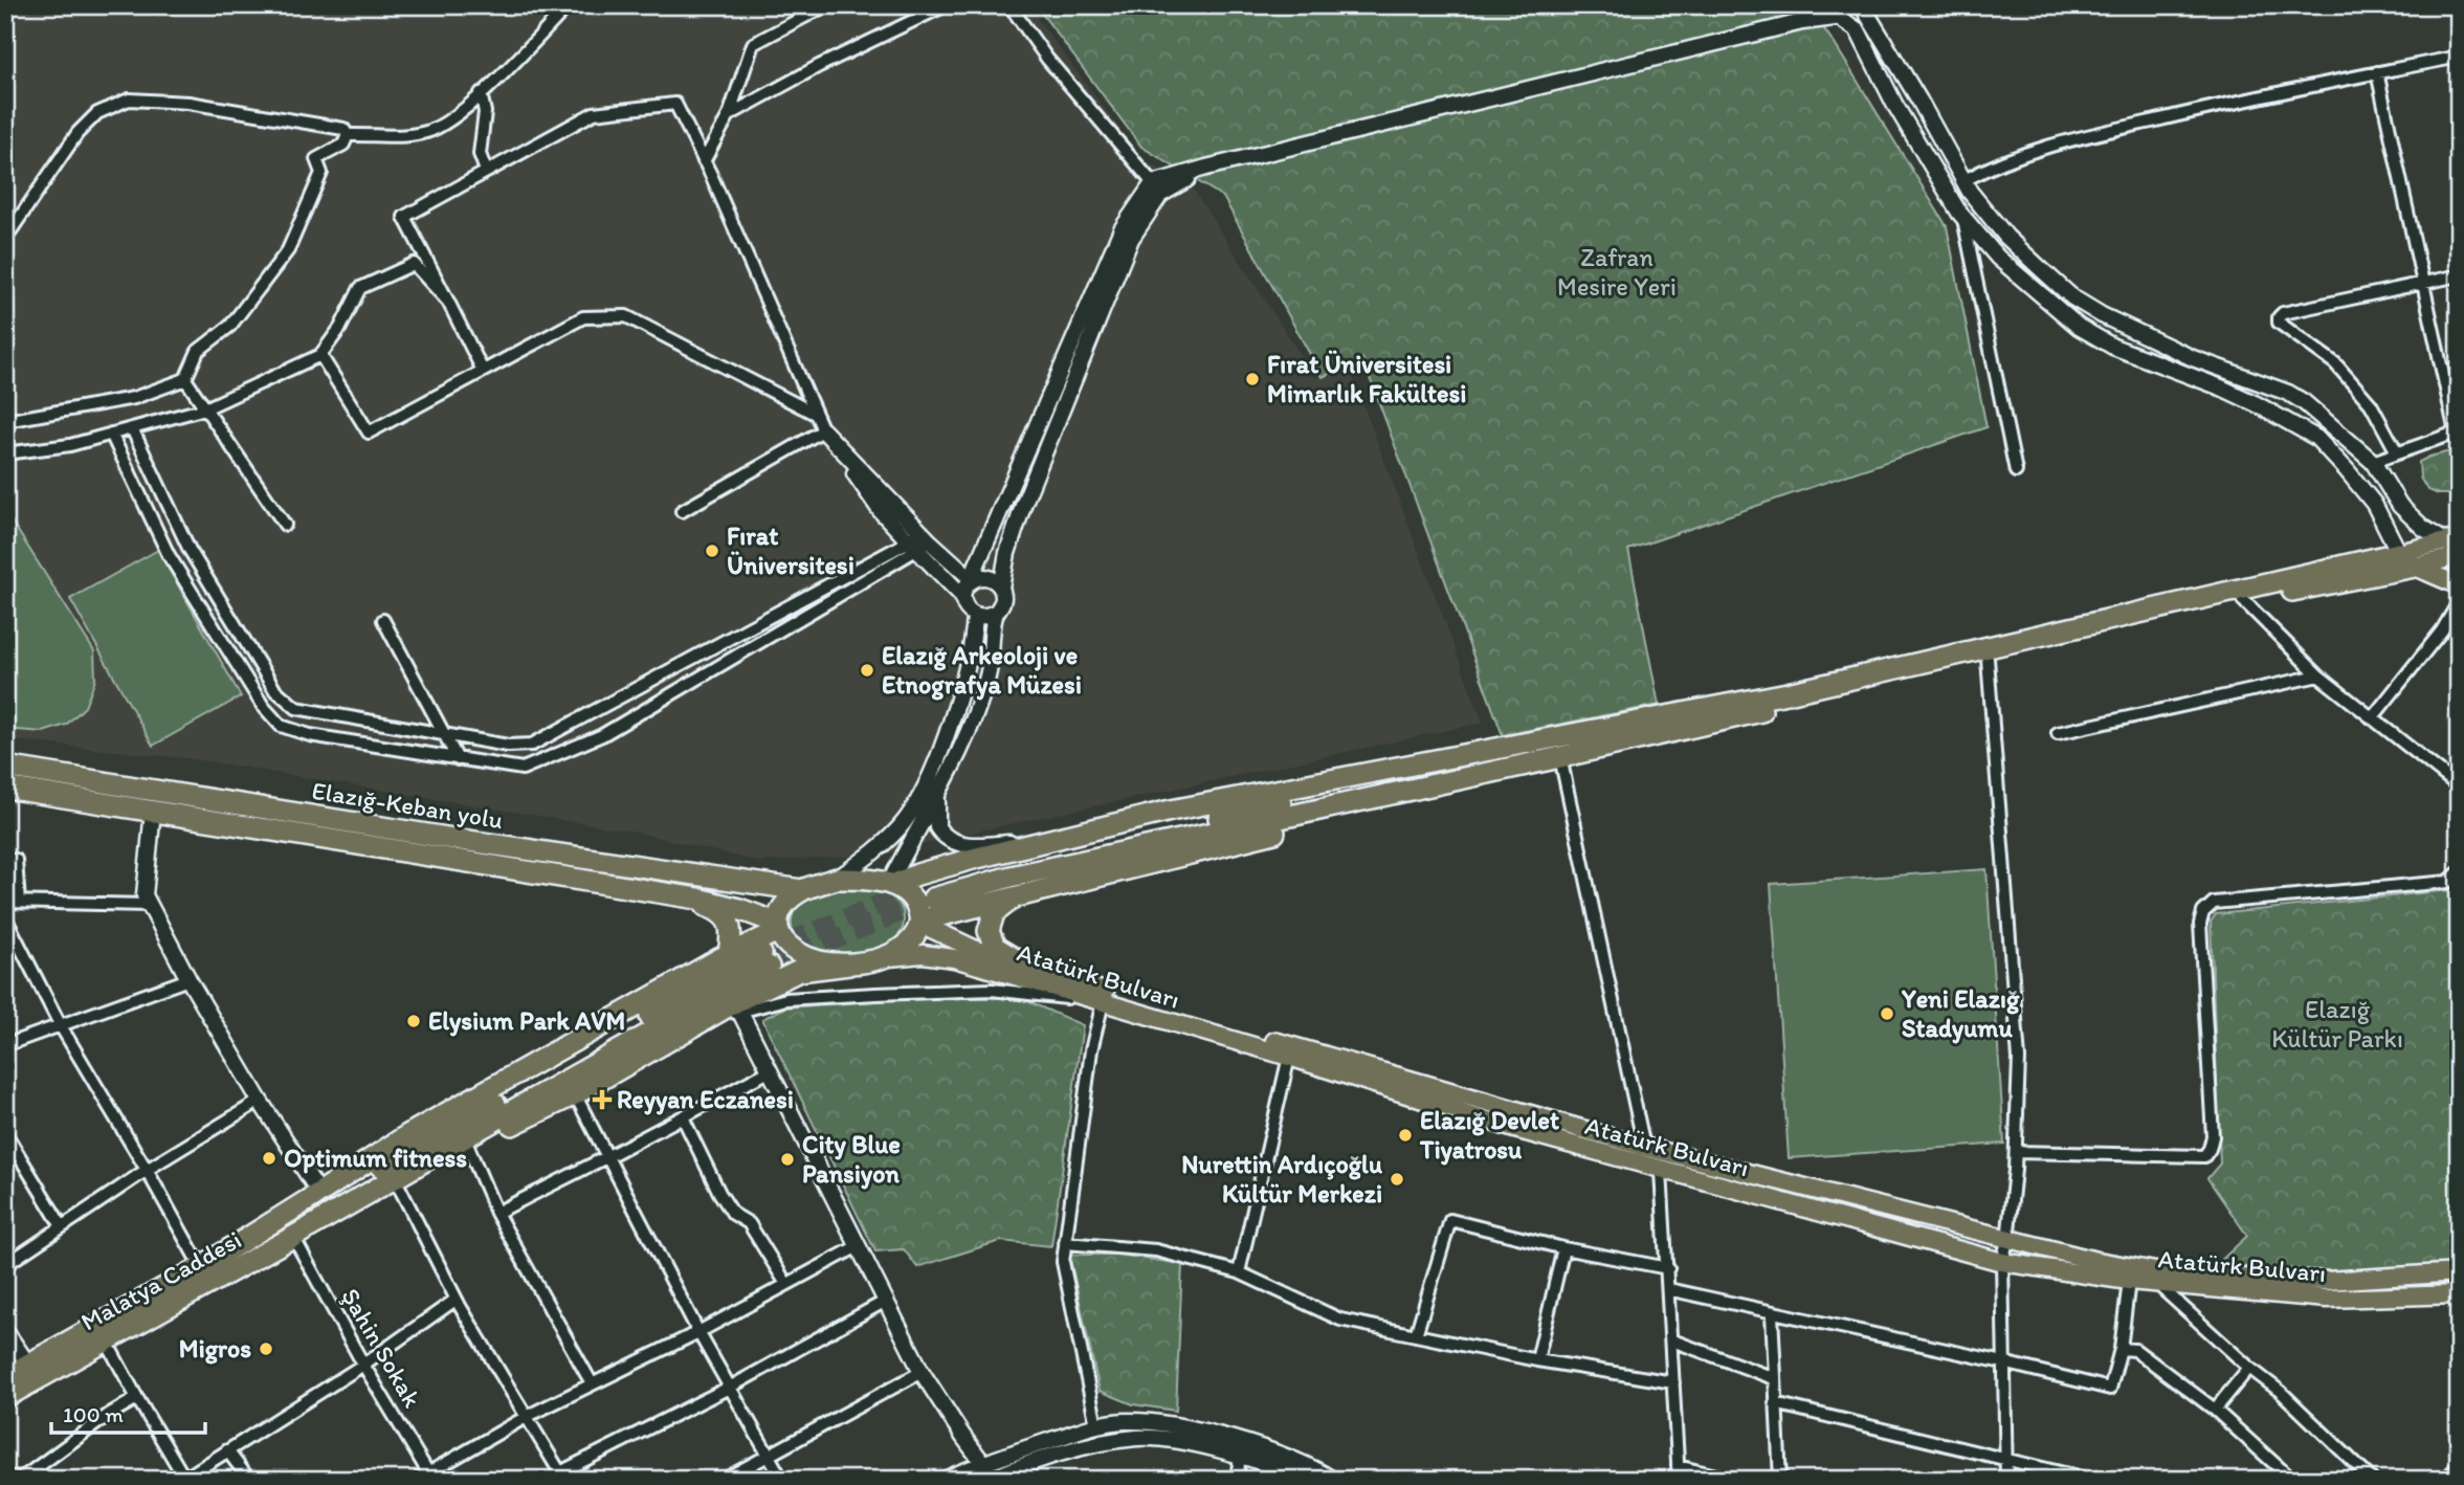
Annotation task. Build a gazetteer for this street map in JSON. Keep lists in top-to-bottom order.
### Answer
{
  "streets": {
    "highway": ["Elazığ-Keban yolu", "Malatya Caddesi"],
    "main road": ["Atatürk Bulvarı"],
    "street": ["Şahin Sokak"]
  },
  "crossings": [
    ["Elazığ-Keban yolu", "Atatürk Bulvarı"],
    ["Malatya Caddesi", "Şahin Sokak"]
  ],
  "parks": ["Zafran Mesire Yeri", "Elazığ Kültür Parkı"],
  "places": {
    "other": [
      "Fırat Üniversitesi Mimarlık Fakültesi",
      "Fırat Üniversitesi",
      "Elazığ Arkeoloji ve Etnografya Müzesi",
      "Yeni Elazığ Stadyumu",
      "Elysium Park AVM",
      "Elazığ Devlet Tiyatrosu",
      "Optimum fitness",
      "City Blue Pansiyon",
      "Nurettin Ardıçoğlu Kültür Merkezi",
      "Migros"
    ],
    "health": ["Reyyan Eczanesi"]
  },
  "scale_bar": "100 m"
}
